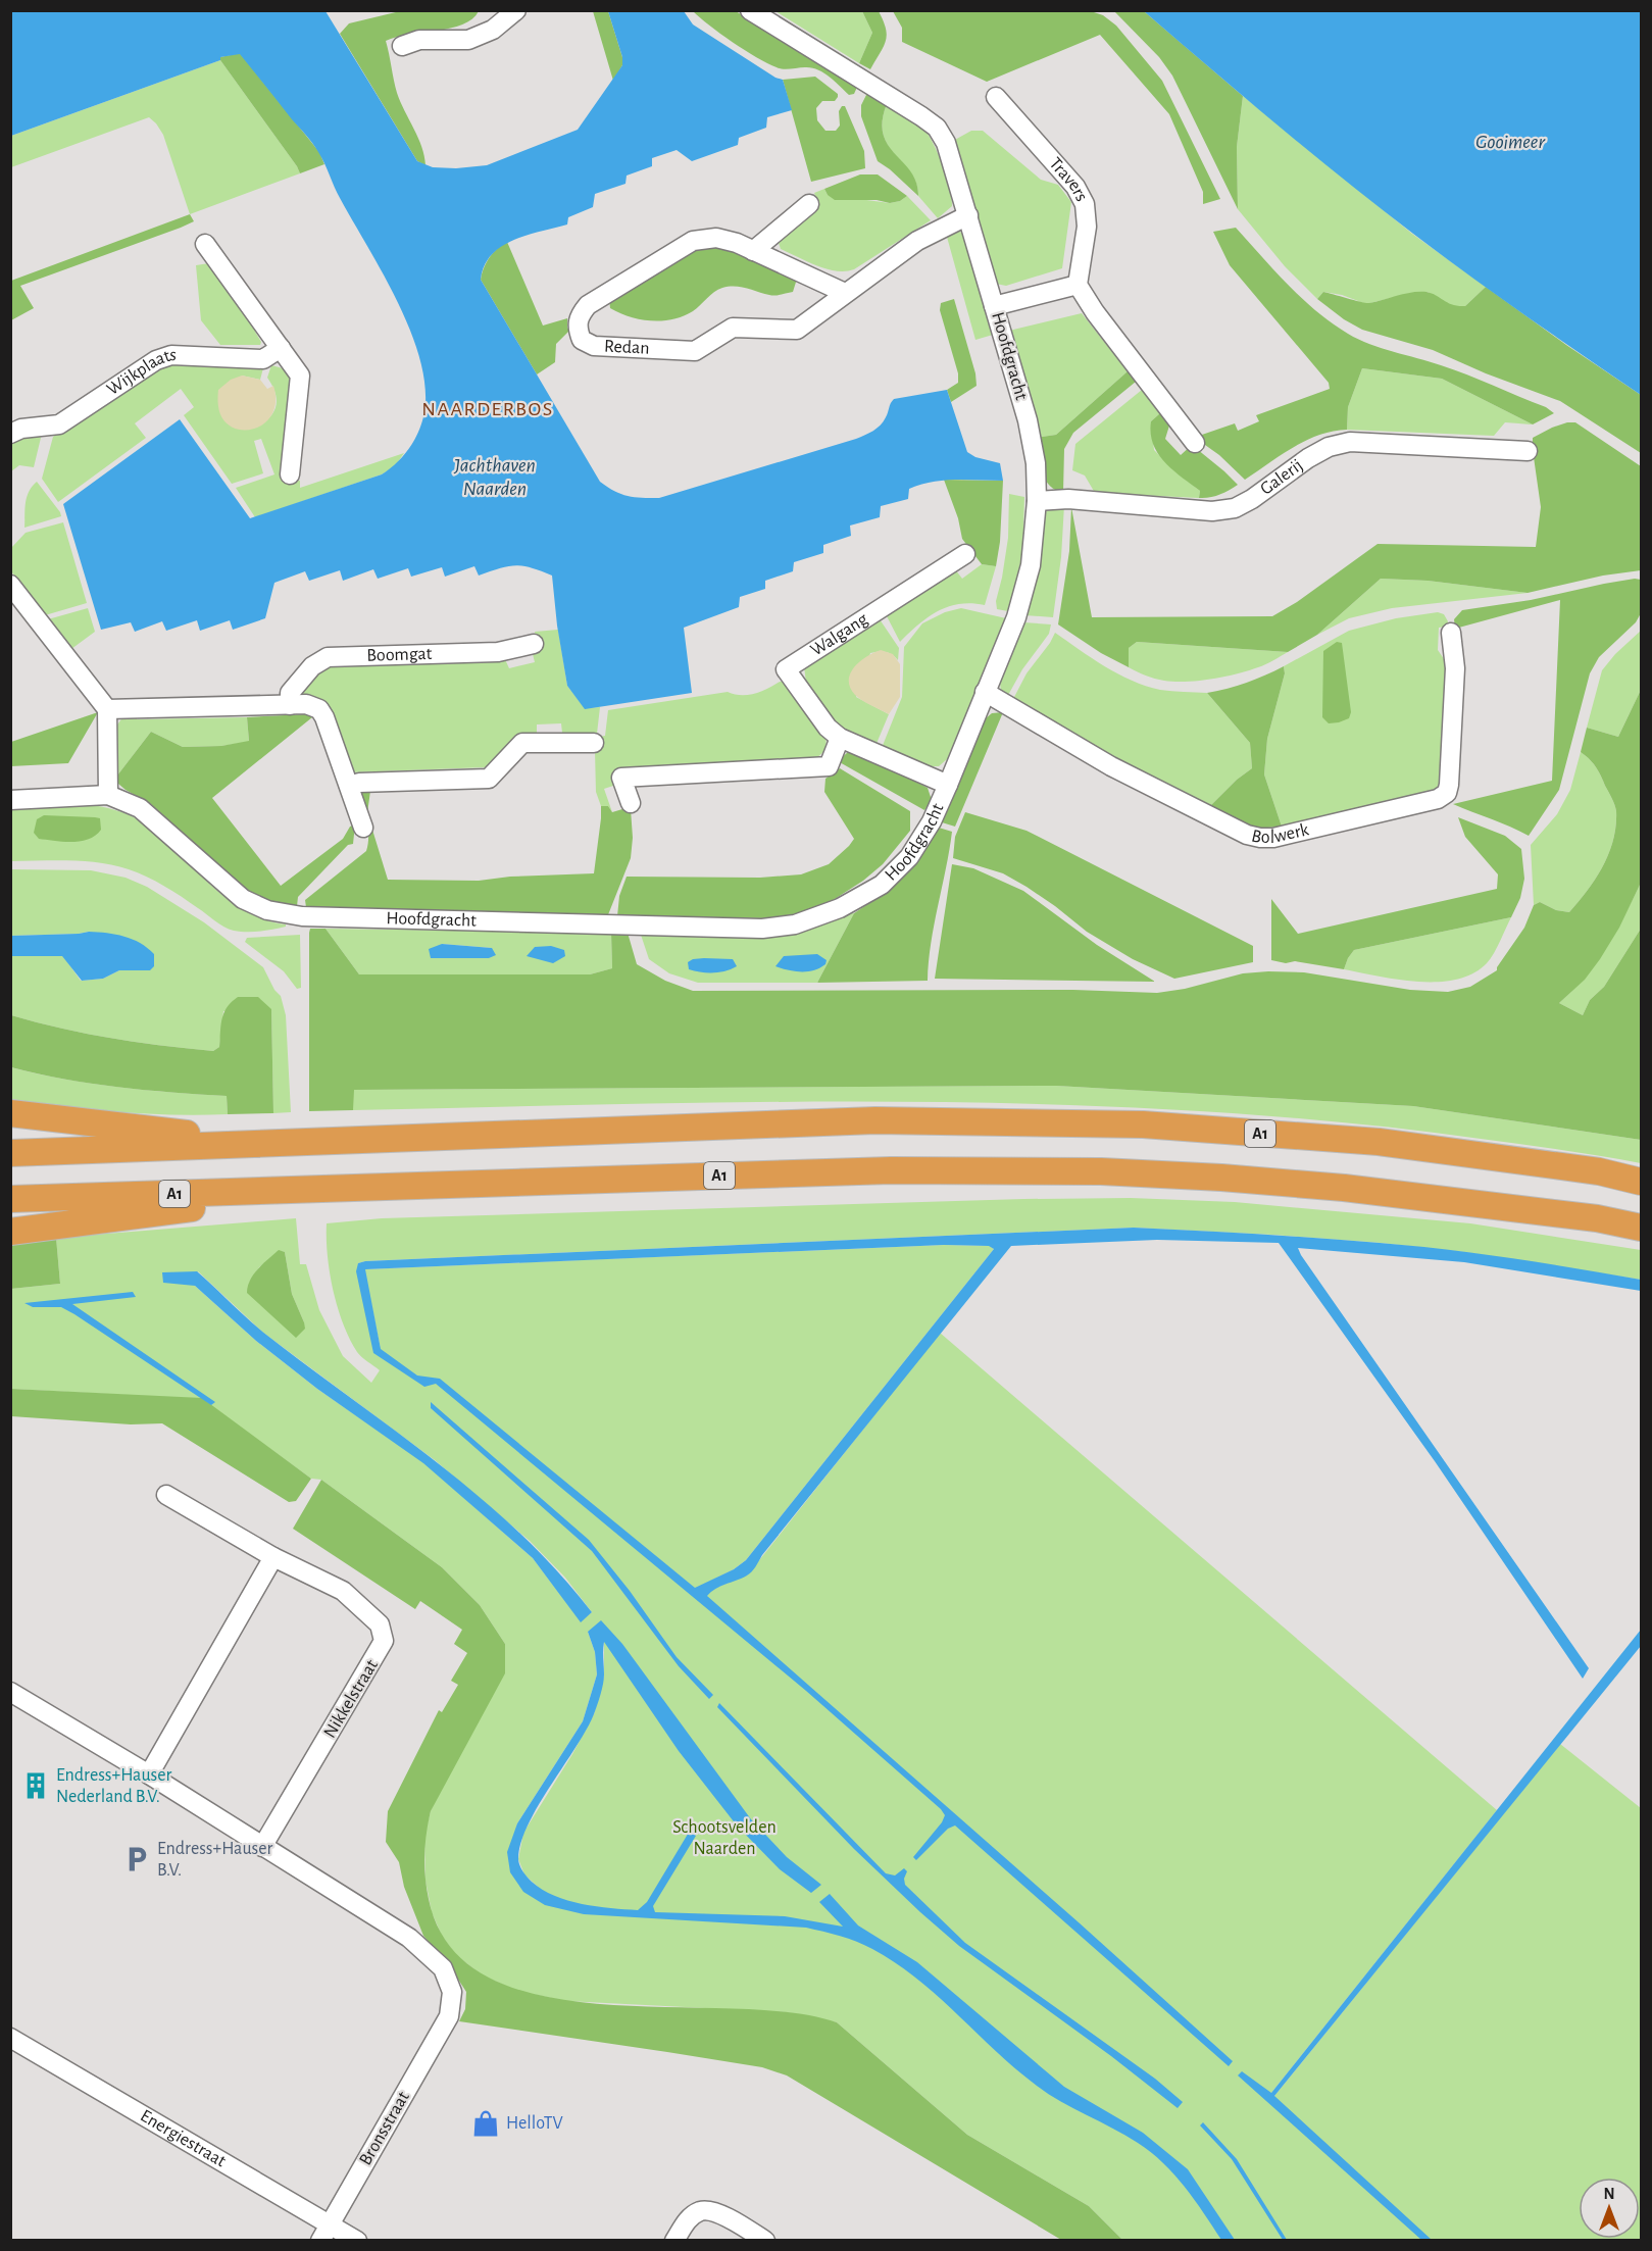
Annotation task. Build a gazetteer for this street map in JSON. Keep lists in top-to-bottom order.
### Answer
{
  "streets": {
    "highway": ["A1"],
    "street": [
      "Travers",
      "Redan",
      "Hoofdgracht",
      "Wijkplaats",
      "Galerij",
      "Walgang",
      "Boomgat",
      "Bolwerk",
      "Nikkelstraat",
      "Bronsstraat",
      "Energiestraat"
    ]
  },
  "crossings": [
    ["Redan", "Hoofdgracht"],
    ["Hoofdgracht", "Galerij"],
    ["Hoofdgracht", "Walgang"],
    ["Hoofdgracht", "Bolwerk"],
    ["Nikkelstraat", "Bronsstraat"],
    ["Bronsstraat", "Energiestraat"]
  ],
  "districts": ["NAARDERBOS"],
  "water": ["Gooimeer", "Jachthaven Naarden"],
  "parks": ["Schootsvelden Naarden"],
  "places": {
    "building": ["Endress+Hauser Nederland B.V."],
    "parking": ["Endress+Hauser B.V."],
    "shop": ["HelloTV"]
  },
  "north": "top"
}
